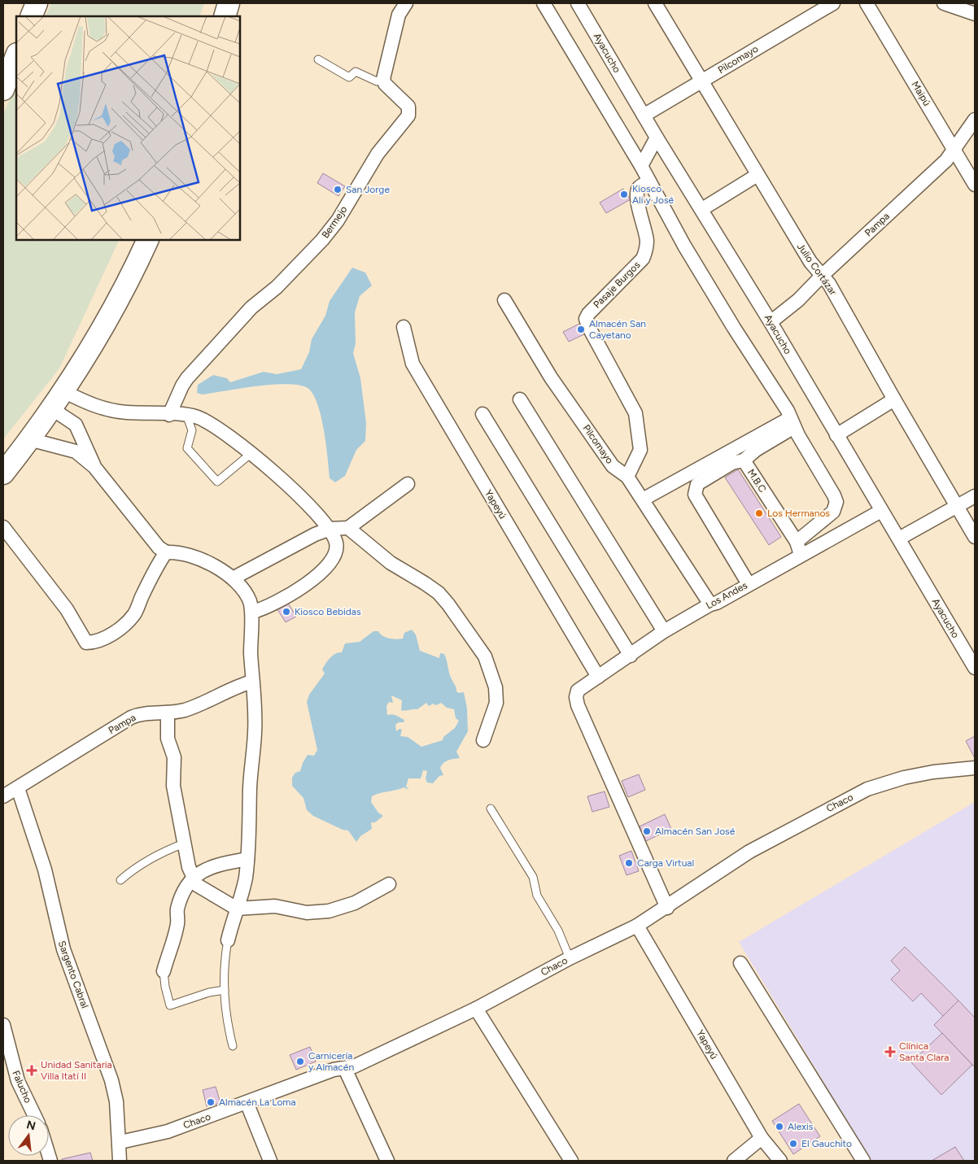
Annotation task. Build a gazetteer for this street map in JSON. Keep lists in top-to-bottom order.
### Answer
{
  "streets": {
    "street": [
      "Ayacucho",
      "Pilcomayo",
      "Maipú",
      "Bermejo",
      "Pampa",
      "Julio Cortázar",
      "Pasaje Burgos",
      "M.B.C",
      "Yapeyú",
      "Los Andes",
      "Chaco",
      "Sargento Cabral",
      "Falucho"
    ]
  },
  "crossings": [
    ["Ayacucho", "Pilcomayo"],
    ["Ayacucho", "Pampa"],
    ["Ayacucho", "Los Andes"],
    ["Pilcomayo", "Julio Cortázar"],
    ["Pilcomayo", "Pasaje Burgos"],
    ["Pilcomayo", "Los Andes"],
    ["Maipú", "Pampa"],
    ["Pampa", "Julio Cortázar"],
    ["Pampa", "Sargento Cabral"],
    ["Yapeyú", "Los Andes"],
    ["Yapeyú", "Chaco"],
    ["Los Andes", "Chaco"],
    ["Chaco", "Sargento Cabral"]
  ],
  "places": {
    "other": [
      "San Jorge",
      "Kiosco Ali y José",
      "Almacén San Cayetano",
      "Los Hermanos",
      "Kiosco Bebidas",
      "Almacén San José",
      "Carga Virtual",
      "Carnicería y Almacén",
      "Almacén La Loma",
      "Alexis",
      "El Gauchito"
    ],
    "health": ["Clínica Santa Clara", "Unidad Sanitaria Villa Itatí II"]
  },
  "north": "top"
}
